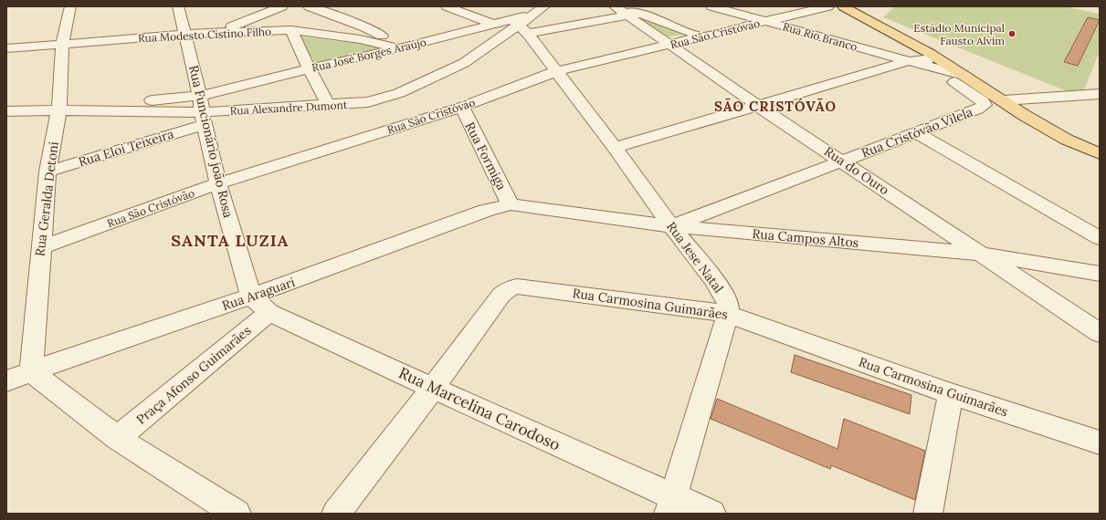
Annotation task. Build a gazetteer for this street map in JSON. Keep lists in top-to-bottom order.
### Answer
{
  "streets": {
    "street": [
      "Rua São Cristóvão",
      "Rua Modesto Cistino Filho",
      "Rua Rio Branco",
      "Rua José Borges Araújo",
      "Rua Alexandre Dumont",
      "Rua Cristóvão Vilela",
      "Rua Funcionário joão Rosa",
      "Rua Eloi Teixeira",
      "Rua Formiga",
      "Rua do Ouro",
      "Rua Geralda Detoni",
      "Rua Campos Altos",
      "Rua Jese Natal",
      "Rua Araguari",
      "Rua Carmosina Guimarães",
      "Praça Afonso Guimarães",
      "Rua Marcelina Carodoso"
    ]
  },
  "crossings": [
    ["Rua São Cristóvão", "Rua Rio Branco"],
    ["Rua São Cristóvão", "Rua José Borges Araújo"],
    ["Rua São Cristóvão", "Rua Funcionário joão Rosa"],
    ["Rua São Cristóvão", "Rua Formiga"],
    ["Rua São Cristóvão", "Rua do Ouro"],
    ["Rua São Cristóvão", "Rua Geralda Detoni"],
    ["Rua São Cristóvão", "Rua Jese Natal"],
    ["Rua Modesto Cistino Filho", "Rua José Borges Araújo"],
    ["Rua Modesto Cistino Filho", "Rua Funcionário joão Rosa"],
    ["Rua Modesto Cistino Filho", "Rua Geralda Detoni"],
    ["Rua Rio Branco", "Rua Cristóvão Vilela"],
    ["Rua José Borges Araújo", "Rua Alexandre Dumont"],
    ["Rua José Borges Araújo", "Rua Funcionário joão Rosa"],
    ["Rua José Borges Araújo", "Rua do Ouro"],
    ["Rua José Borges Araújo", "Rua Geralda Detoni"],
    ["Rua José Borges Araújo", "Rua Jese Natal"],
    ["Rua Alexandre Dumont", "Rua Funcionário joão Rosa"],
    ["Rua Alexandre Dumont", "Rua Eloi Teixeira"],
    ["Rua Alexandre Dumont", "Rua Geralda Detoni"],
    ["Rua Alexandre Dumont", "Rua Jese Natal"],
    ["Rua Cristóvão Vilela", "Rua do Ouro"],
    ["Rua Cristóvão Vilela", "Rua Campos Altos"],
    ["Rua Cristóvão Vilela", "Rua Jese Natal"],
    ["Rua Funcionário joão Rosa", "Rua Eloi Teixeira"],
    ["Rua Funcionário joão Rosa", "Rua Araguari"],
    ["Rua Funcionário joão Rosa", "Praça Afonso Guimarães"],
    ["Rua Funcionário joão Rosa", "Rua Marcelina Carodoso"],
    ["Rua Eloi Teixeira", "Rua Geralda Detoni"],
    ["Rua Formiga", "Rua Campos Altos"],
    ["Rua Formiga", "Rua Araguari"],
    ["Rua do Ouro", "Rua Campos Altos"],
    ["Rua Geralda Detoni", "Rua Araguari"],
    ["Rua Campos Altos", "Rua Jese Natal"],
    ["Rua Campos Altos", "Rua Araguari"],
    ["Rua Jese Natal", "Rua Carmosina Guimarães"],
    ["Rua Jese Natal", "Rua Marcelina Carodoso"],
    ["Rua Araguari", "Praça Afonso Guimarães"],
    ["Rua Araguari", "Rua Marcelina Carodoso"],
    ["Rua Carmosina Guimarães", "Rua Marcelina Carodoso"],
    ["Praça Afonso Guimarães", "Rua Marcelina Carodoso"]
  ],
  "districts": ["SÃO CRISTÓVÃO", "SANTA LUZIA"],
  "places": ["Estádio Municipal Fausto Alvim"]
}
